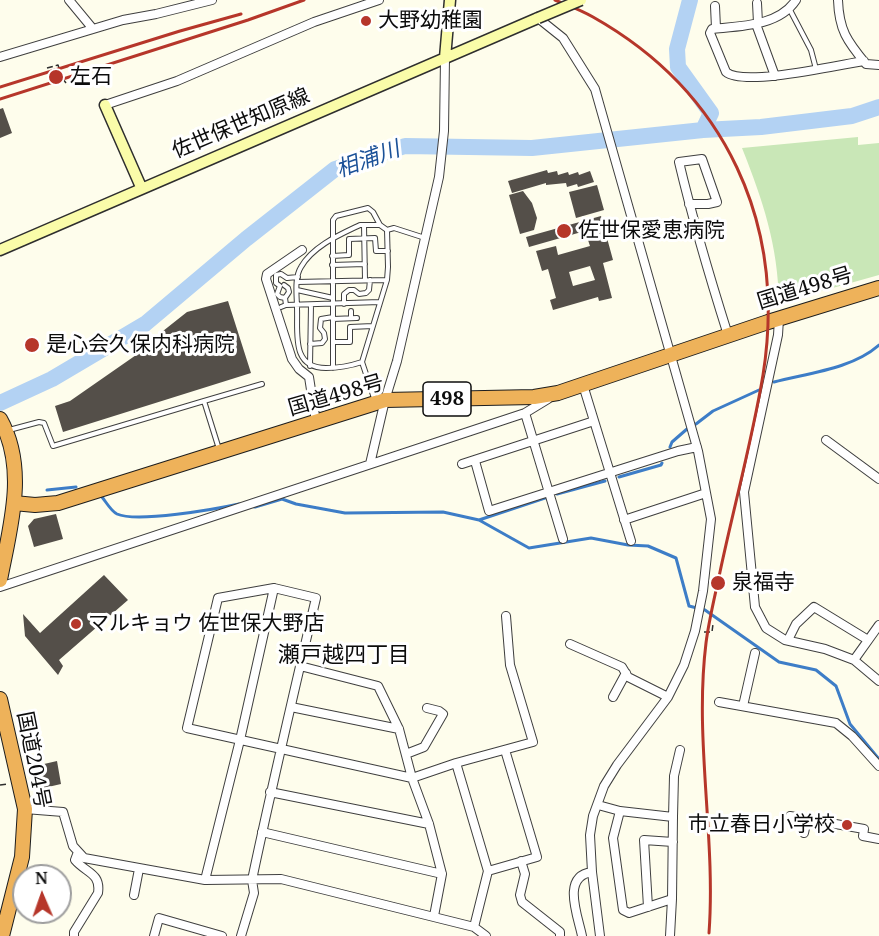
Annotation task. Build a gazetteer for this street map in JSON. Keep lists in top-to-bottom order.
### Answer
{
  "streets": {
    "highway": ["国道498号", "498", "国道204号"],
    "main road": ["佐世保世知原線"]
  },
  "districts": ["瀬戸越四丁目"],
  "water": ["相浦川"],
  "places": [
    "大野幼稚園",
    "左石",
    "佐世保愛恵病院",
    "是心会久保内科病院",
    "泉福寺",
    "マルキョウ 佐世保大野店",
    "市立春日小学校"
  ],
  "north": "top"
}
